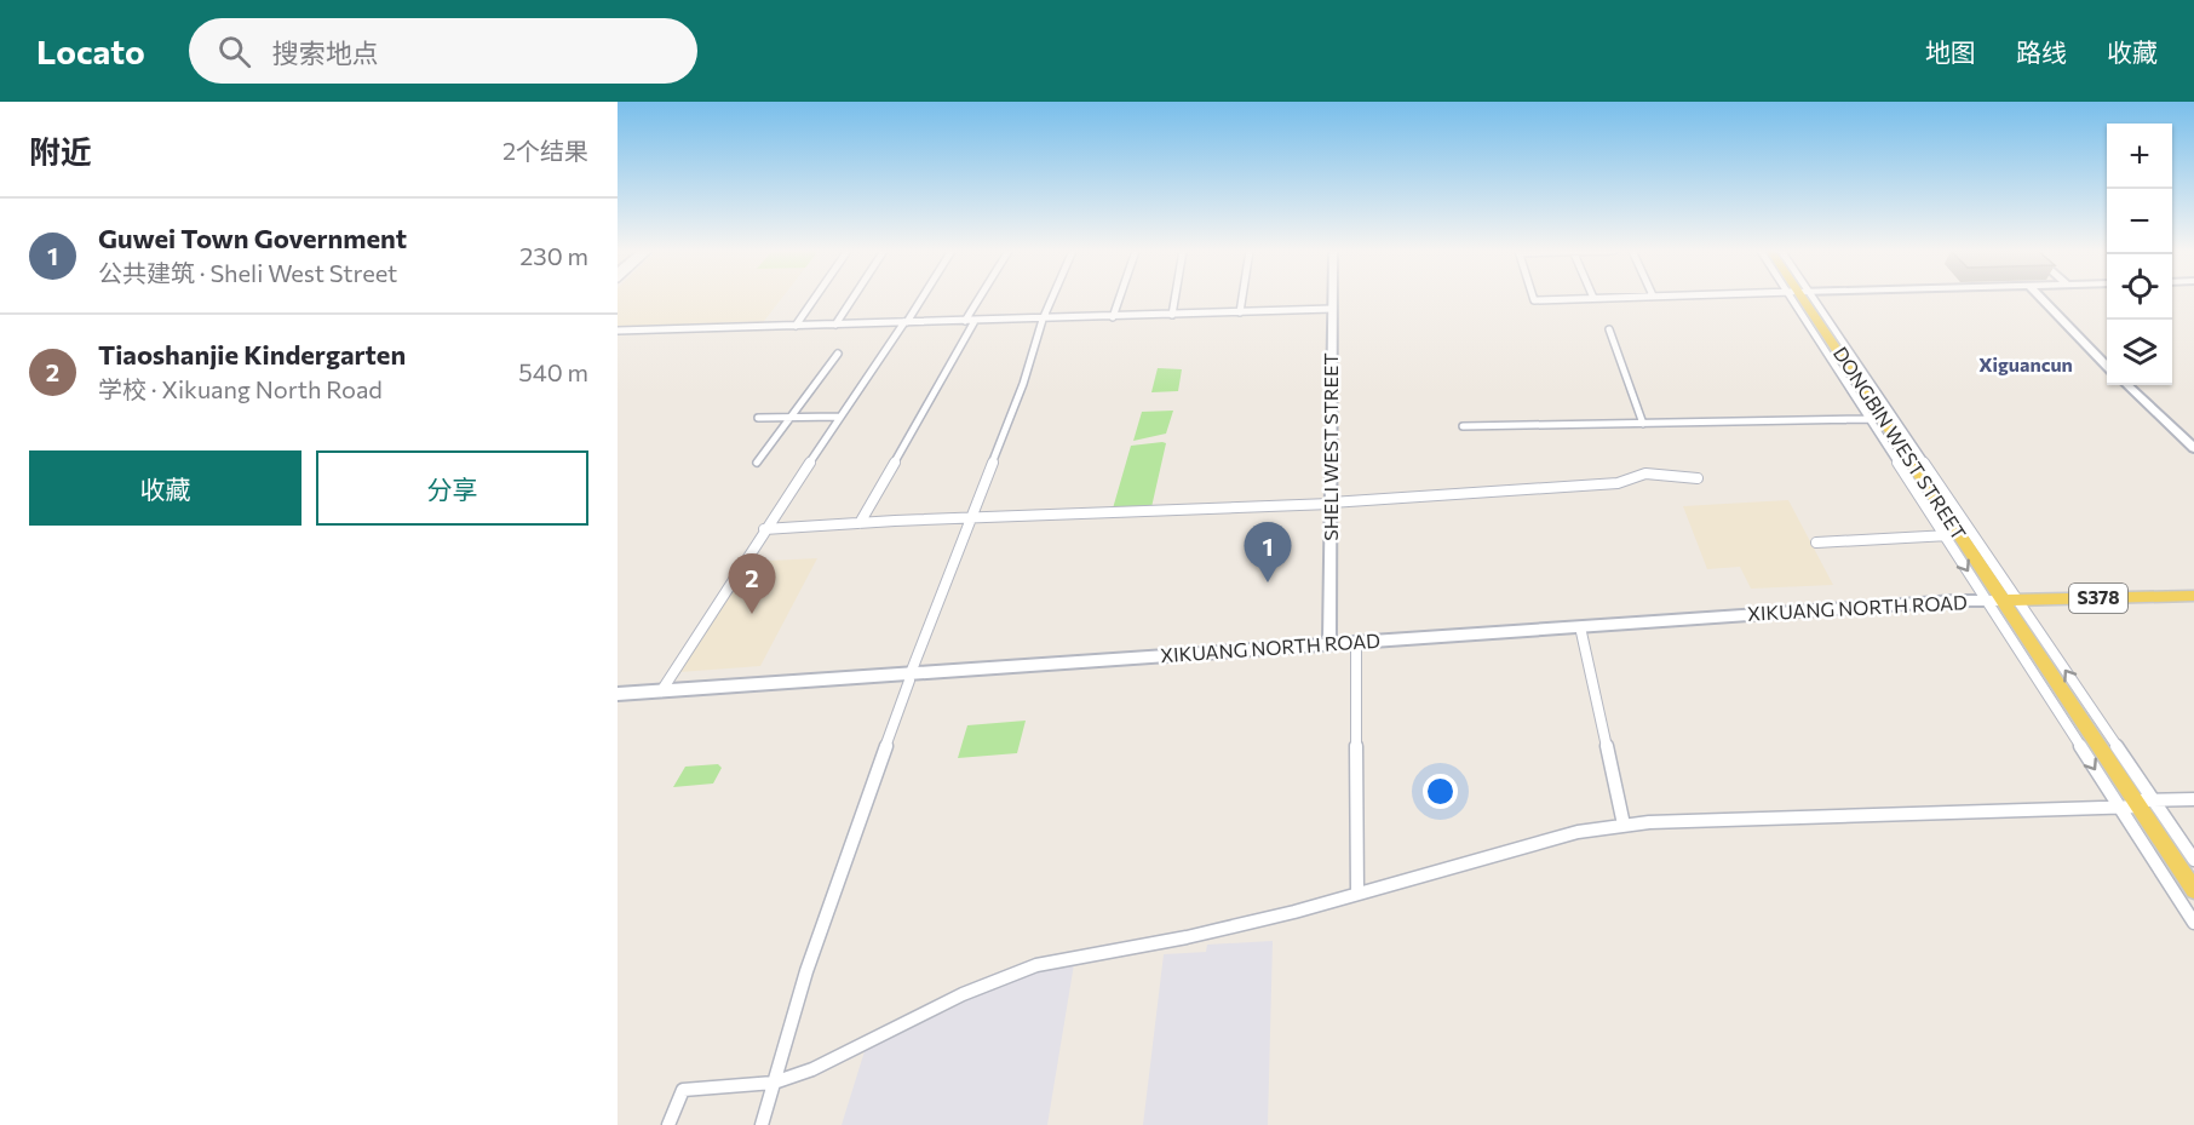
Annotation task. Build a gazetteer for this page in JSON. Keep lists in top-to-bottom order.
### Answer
{
  "streets": {
    "main road": [
      "DONGBIN WEST STREET",
      "SHELI WEST STREET",
      "S378",
      "XIKUANG NORTH ROAD"
    ]
  },
  "crossings": [
    ["DONGBIN WEST STREET", "S378"],
    ["DONGBIN WEST STREET", "XIKUANG NORTH ROAD"],
    ["SHELI WEST STREET", "XIKUANG NORTH ROAD"],
    ["S378", "XIKUANG NORTH ROAD"]
  ],
  "districts": ["Xiguancun"],
  "page": {
    "header": "Locato",
    "search": "搜索地点",
    "nav": ["地图", "路线", "收藏"],
    "heading": ["附近", "2个结果"],
    "map_buttons": ["+", "−"],
    "list": [
      {
        "mark": "1",
        "name": "Guwei Town Government",
        "note": "公共建筑 · Sheli West Street",
        "value": "230 m"
      },
      {
        "mark": "2",
        "name": "Tiaoshanjie Kindergarten",
        "note": "学校 · Xikuang North Road",
        "value": "540 m"
      }
    ],
    "buttons": ["收藏", "分享"],
    "pins": ["1", "2"]
  }
}
